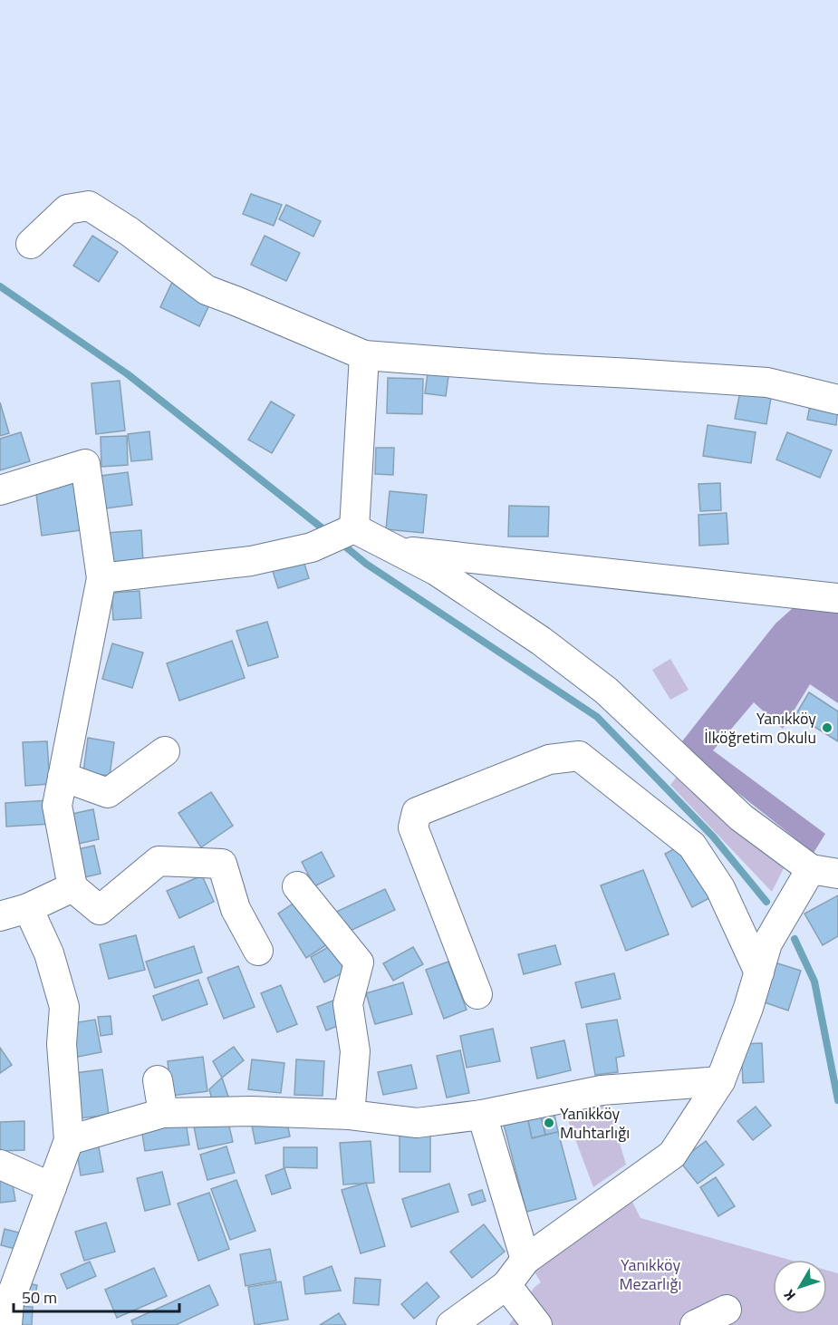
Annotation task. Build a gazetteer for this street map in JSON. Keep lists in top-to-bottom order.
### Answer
{
  "parks": ["Yanıkköy Mezarlığı"],
  "places": ["Yanıkköy İlköğretim Okulu", "Yanıkköy Muhtarlığı"],
  "scale_bar": "50 m",
  "north": "bottom left"
}
